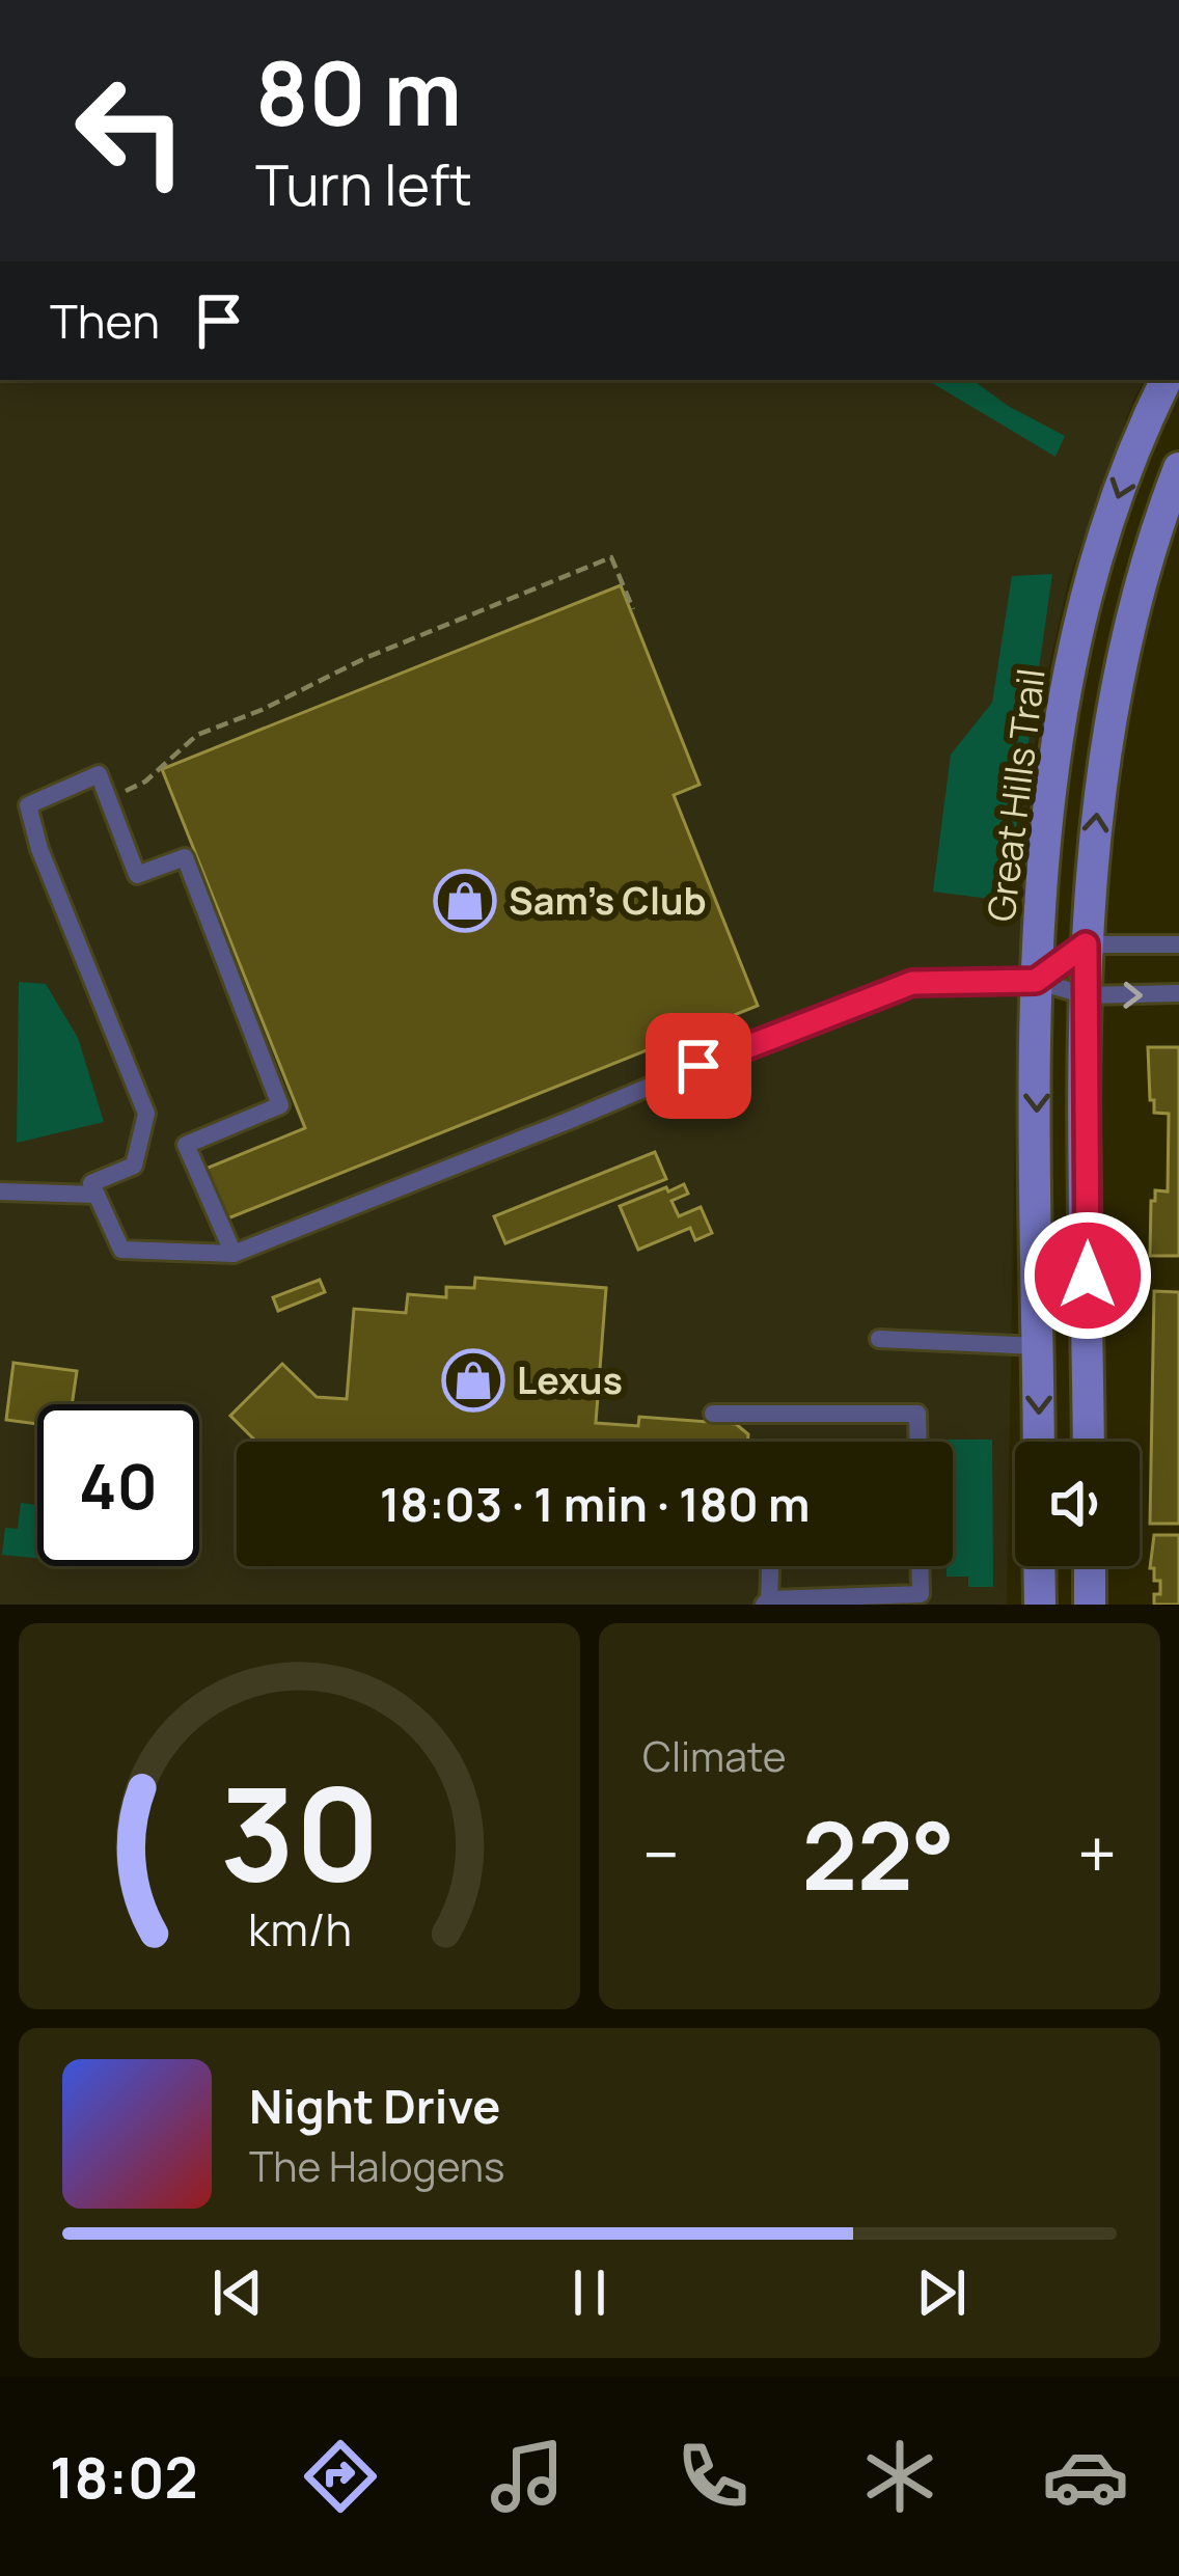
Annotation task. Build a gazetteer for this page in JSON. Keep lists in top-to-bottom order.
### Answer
{
  "streets": {
    "street": ["Great Hills Trail"]
  },
  "places": {
    "shop": ["Sam's Club", "Lexus"]
  },
  "page": {
    "turn": ["80 m", "Turn left"],
    "then": "Then",
    "limit": "40",
    "trip": "18:03 · 1 min · 180 m",
    "tile": "Climate",
    "heat": ["−", "22°", "+"],
    "song": ["Night Drive", "The Halogens"],
    "tabs": "18:02",
    "gauge": ["30", "km/h"]
  }
}
